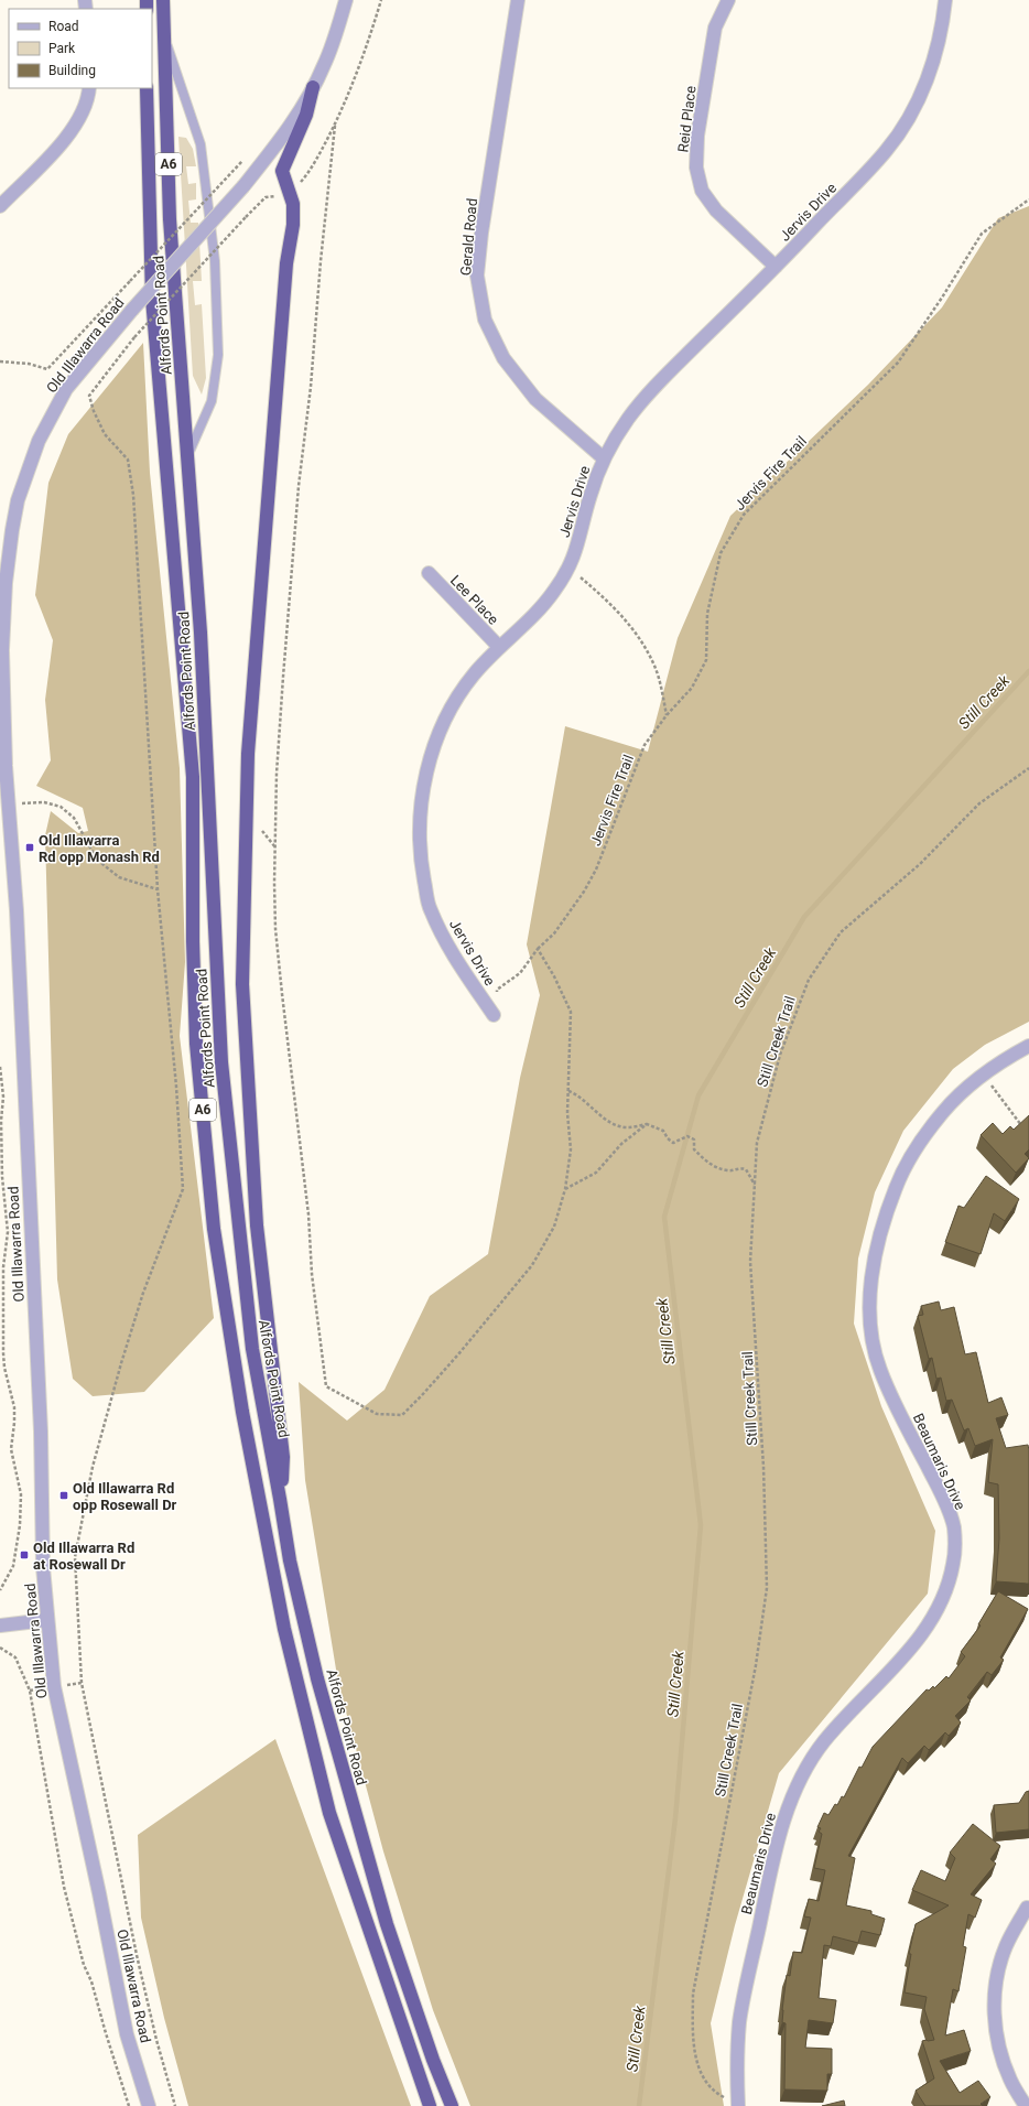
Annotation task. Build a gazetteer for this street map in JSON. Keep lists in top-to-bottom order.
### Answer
{
  "streets": {
    "highway": ["A6", "Alfords Point Road"],
    "street": [
      "Reid Place",
      "Jervis Drive",
      "Gerald Road",
      "Old Illawarra Road",
      "Lee Place",
      "Beaumaris Drive"
    ],
    "path": ["Jervis Fire Trail", "Still Creek Trail"]
  },
  "crossings": [
    ["Reid Place", "Jervis Drive"],
    ["A6", "Alfords Point Road"],
    ["A6", "Old Illawarra Road"],
    ["Jervis Drive", "Gerald Road"],
    ["Jervis Drive", "Jervis Fire Trail"],
    ["Jervis Drive", "Lee Place"],
    ["Still Creek Trail", "Beaumaris Drive"]
  ],
  "water": ["Still Creek"],
  "places": {
    "transit": ["Old Illawarra Rd opp Monash Rd", "Old Illawarra Rd opp Rosewall Dr", "Old Illawarra Rd at Rosewall Dr"]
  },
  "legend": ["Road", "Park", "Building"]
}
